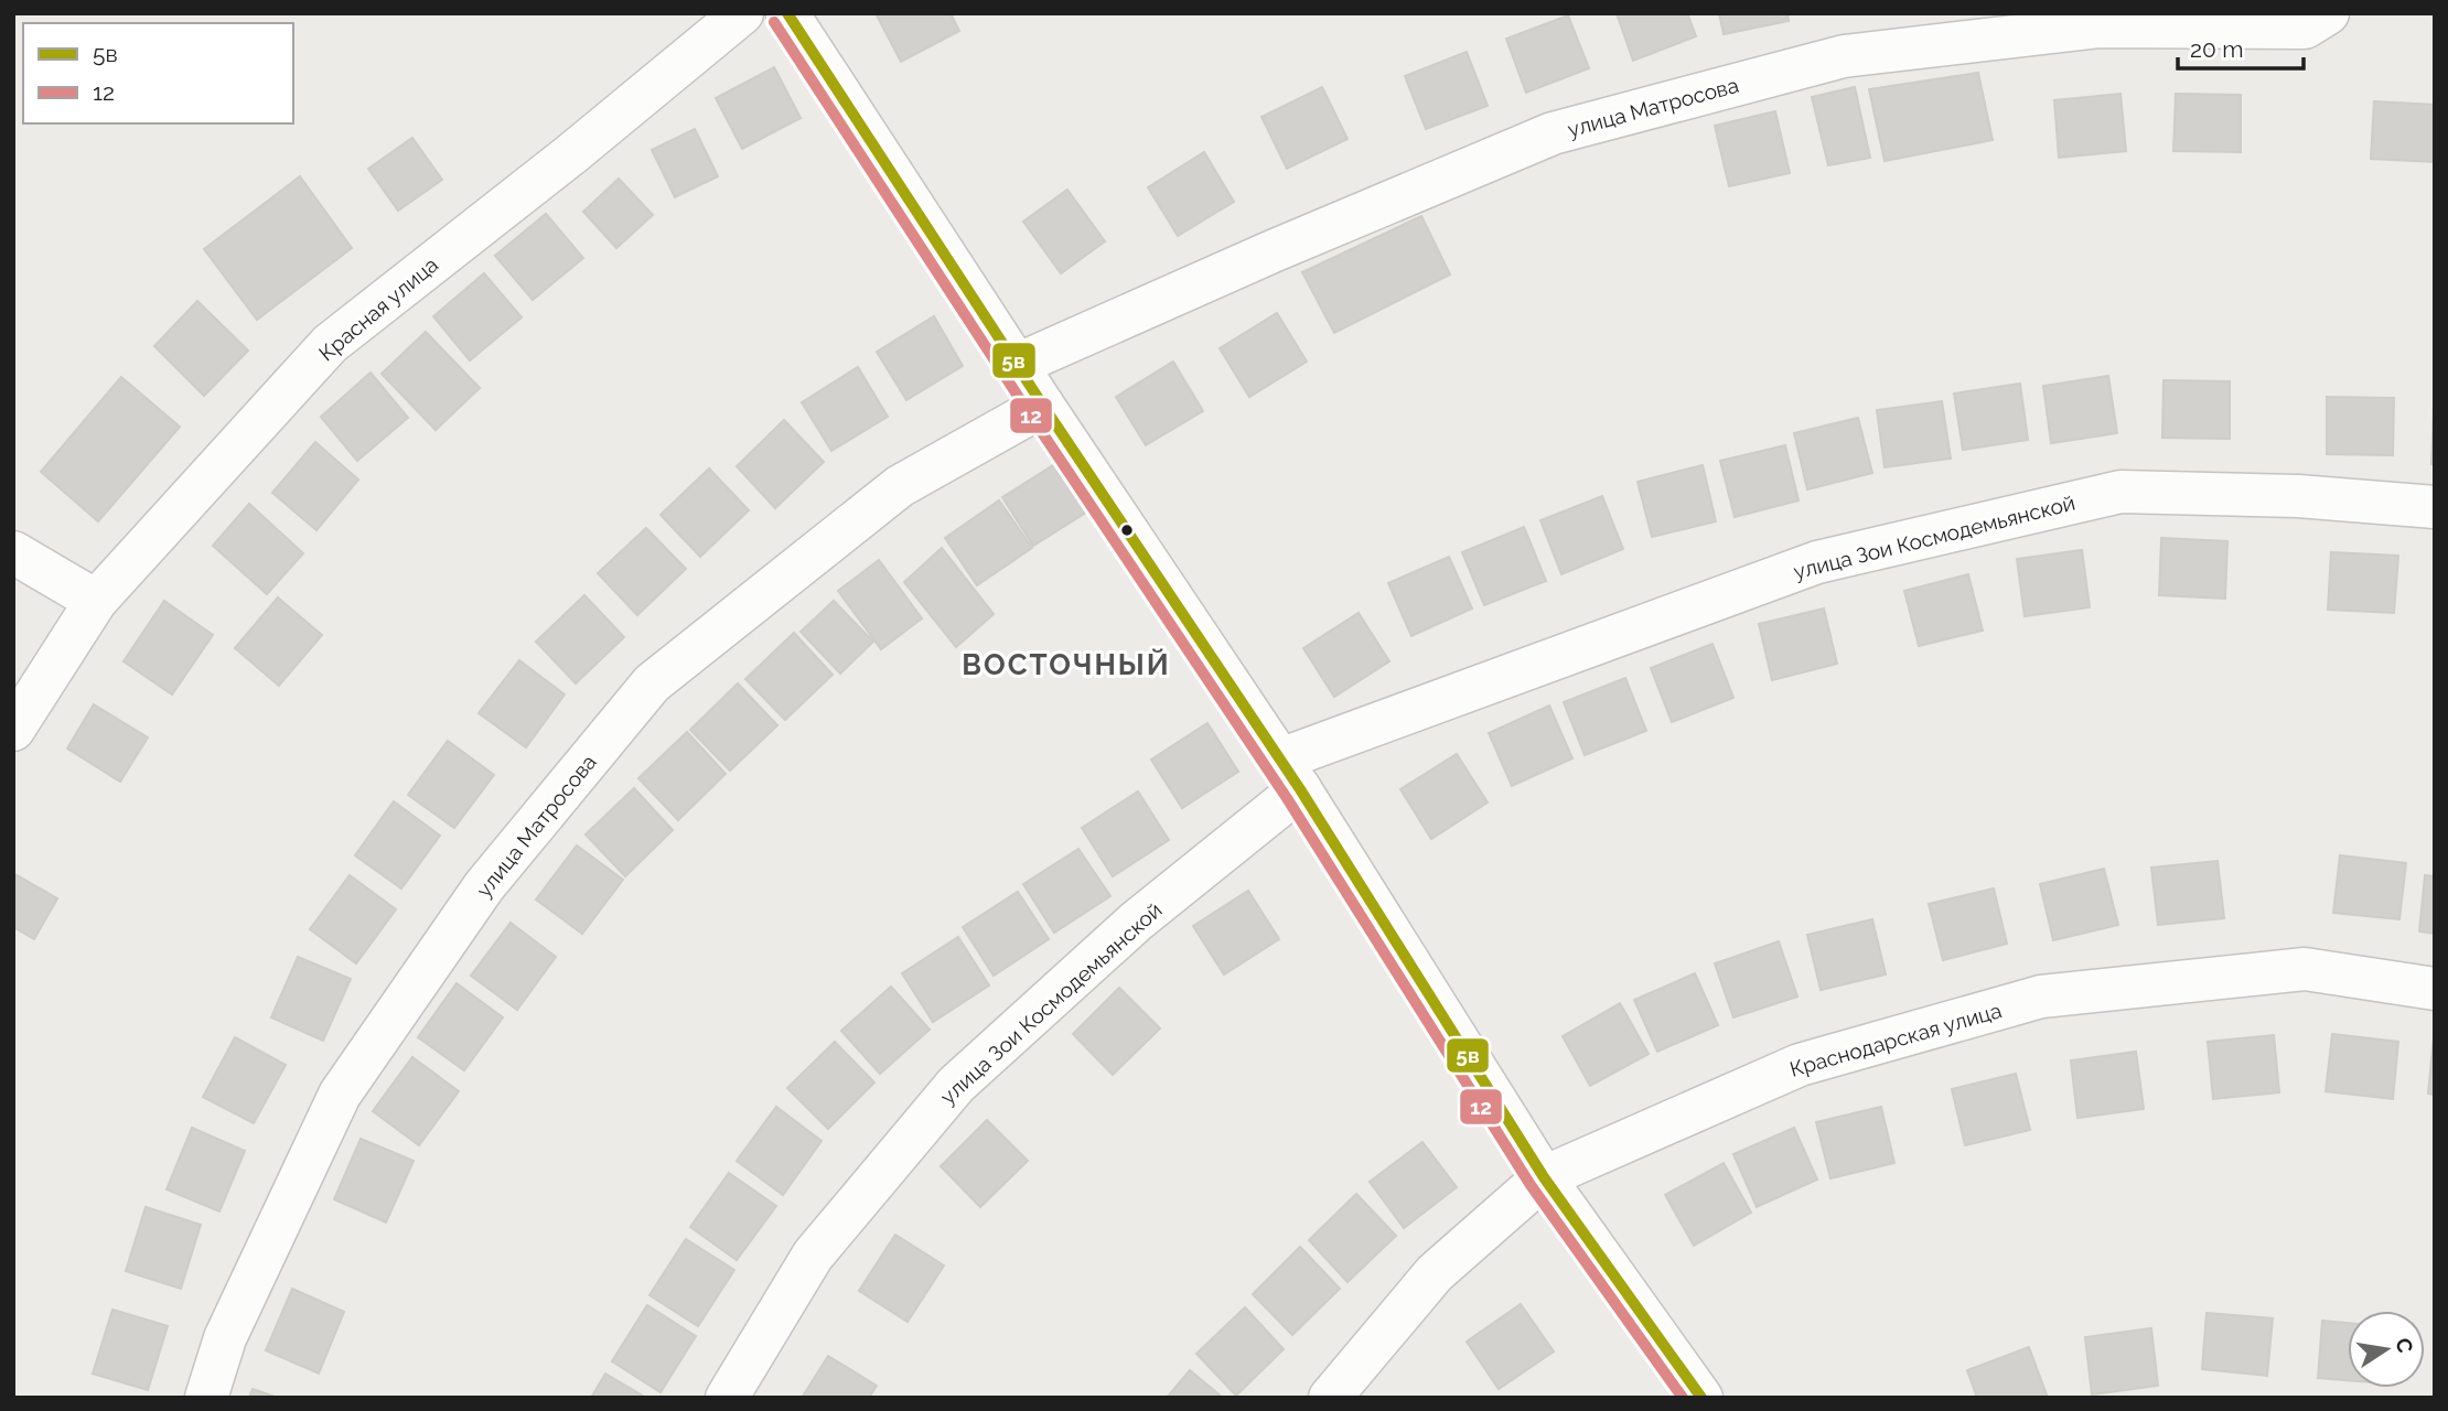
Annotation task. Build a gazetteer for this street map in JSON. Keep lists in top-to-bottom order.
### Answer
{
  "streets": {
    "street": [
      "улица Матросова",
      "Красная улица",
      "улица Зои Космодемьянской",
      "Краснодарская улица"
    ]
  },
  "districts": ["ВОСТОЧНЫЙ"],
  "lines": ["transit line 5в", "transit line 12"],
  "legend": ["5в", "12"],
  "scale_bar": "20 m",
  "north": "right"
}
